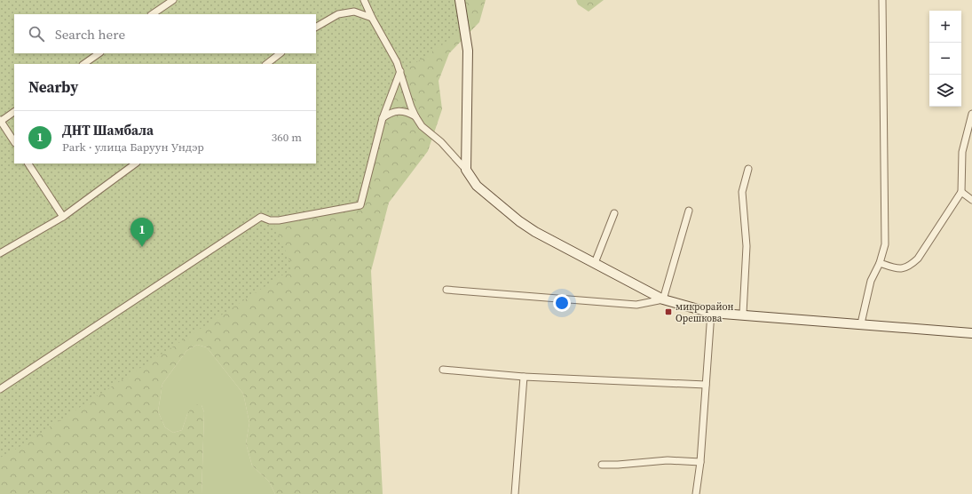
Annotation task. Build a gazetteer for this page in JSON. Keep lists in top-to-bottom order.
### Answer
{
  "places": {
    "transit": ["микрорайон Орешкова"]
  },
  "page": {
    "map_buttons": ["+", "−"],
    "search": "Search here",
    "heading": "Nearby",
    "list": [
      {
        "mark": "1",
        "name": "ДНТ Шамбала",
        "note": "Park · улица Баруун Ундэр",
        "value": "360 m"
      }
    ],
    "pins": "1"
  }
}
